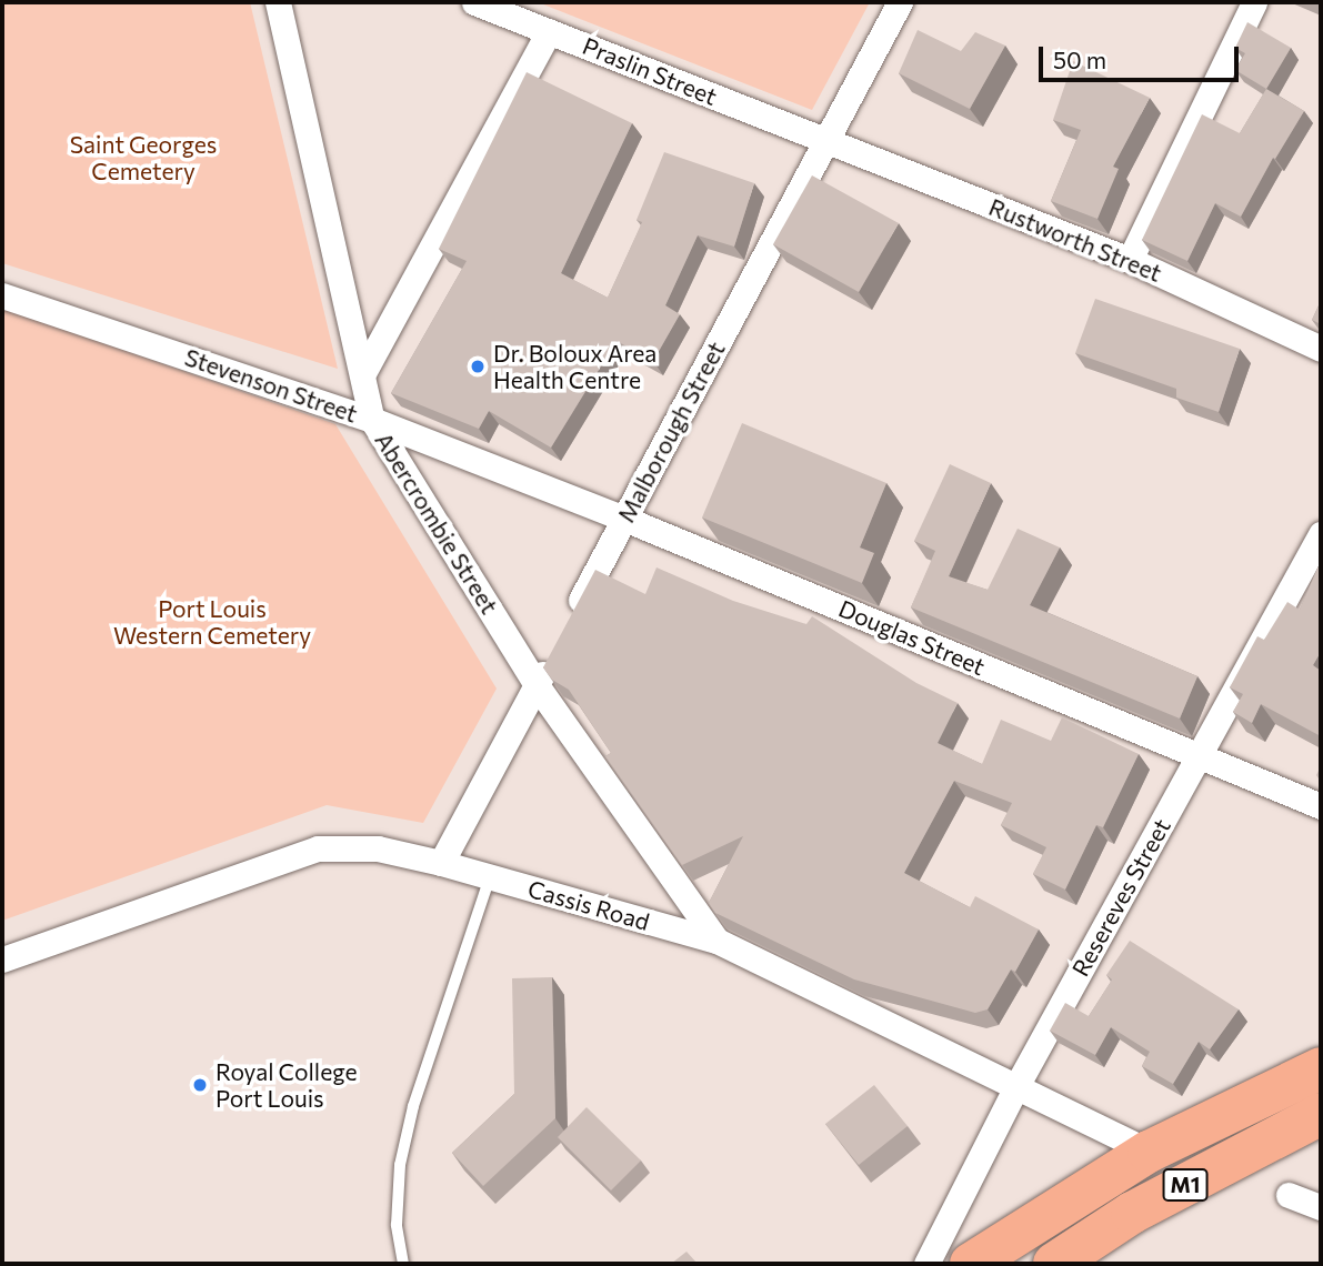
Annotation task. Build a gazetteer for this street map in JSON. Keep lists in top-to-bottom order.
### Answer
{
  "streets": {
    "highway": ["M1"],
    "street": [
      "Praslin Street",
      "Rustworth Street",
      "Stevenson Street",
      "Malborough Street",
      "Abercrombie Street",
      "Douglas Street",
      "Resereves Street",
      "Cassis Road"
    ]
  },
  "crossings": [
    ["Praslin Street", "Rustworth Street"],
    ["Praslin Street", "Malborough Street"],
    ["Rustworth Street", "Malborough Street"],
    ["Stevenson Street", "Malborough Street"],
    ["Stevenson Street", "Abercrombie Street"],
    ["Stevenson Street", "Douglas Street"],
    ["Malborough Street", "Douglas Street"],
    ["Abercrombie Street", "Cassis Road"],
    ["Douglas Street", "Resereves Street"],
    ["Resereves Street", "Cassis Road"],
    ["Cassis Road", "M1"]
  ],
  "parks": ["Saint Georges Cemetery", "Port Louis Western Cemetery"],
  "places": ["Dr. Boloux Area Health Centre", "Royal College Port Louis"],
  "scale_bar": "50 m"
}
